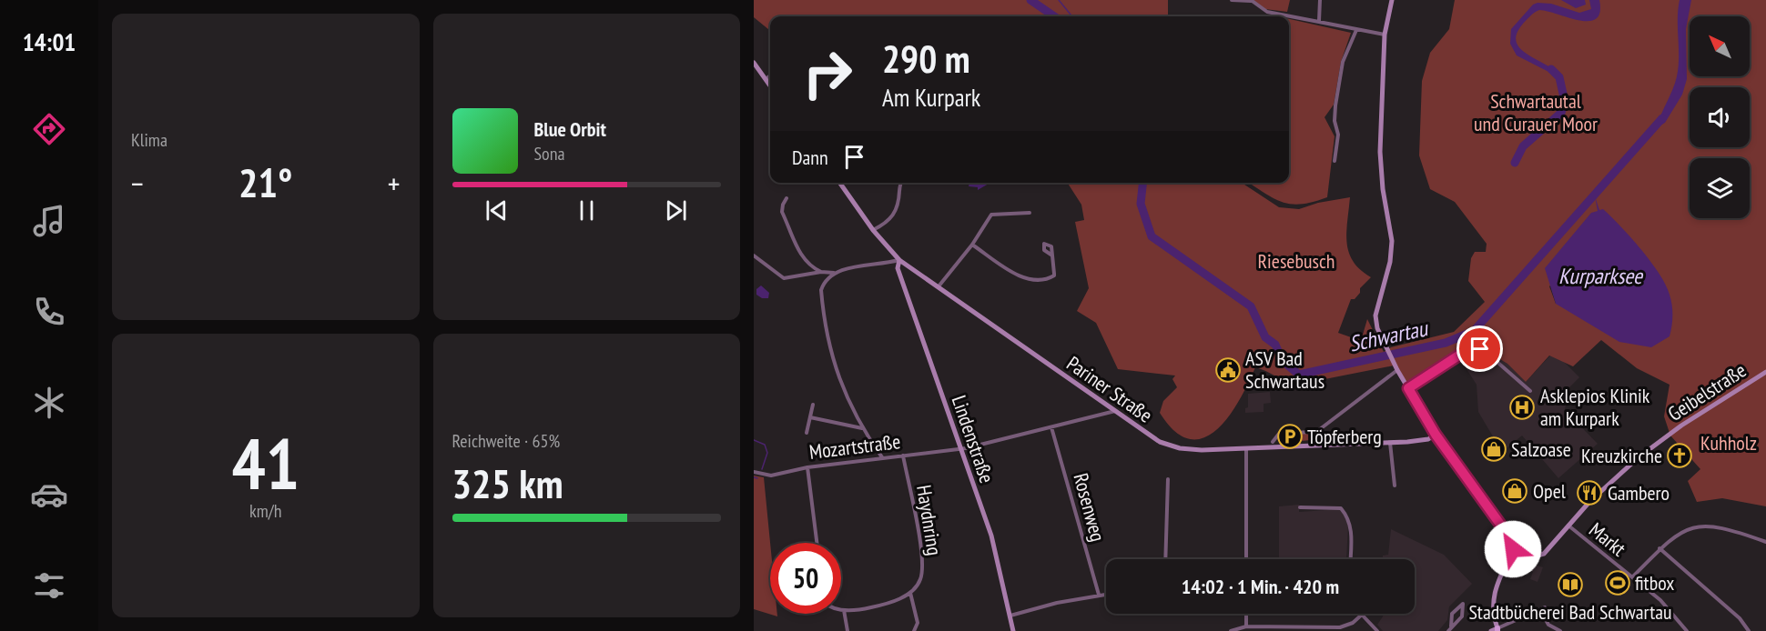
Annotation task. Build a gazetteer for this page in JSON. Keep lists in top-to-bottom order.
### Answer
{
  "streets": {
    "street": [
      "Pariner Straße",
      "Geibelstraße",
      "Lindenstraße",
      "Mozartstraße",
      "Rosenweg",
      "Haydnring",
      "Markt"
    ]
  },
  "crossings": [
    ["Pariner Straße", "Lindenstraße"],
    ["Pariner Straße", "Mozartstraße"],
    ["Geibelstraße", "Markt"],
    ["Lindenstraße", "Mozartstraße"],
    ["Mozartstraße", "Rosenweg"],
    ["Mozartstraße", "Haydnring"]
  ],
  "water": ["Kurparksee", "Schwartau"],
  "parks": ["Schwartautal und Curauer Moor", "Riesebusch", "Kuhholz"],
  "places": {
    "public building": ["ASV Bad Schwartaus"],
    "hospital": ["Asklepios Klinik am Kurpark"],
    "parking": ["Töpferberg"],
    "shop": ["Salzoase", "Opel"],
    "church": ["Kreuzkirche"],
    "restaurant": ["Gambero"],
    "sports": ["fitbox"],
    "library": ["Stadtbücherei Bad Schwartau"]
  },
  "north": "top left",
  "page": {
    "tabs": "14:01",
    "tile": [
      "Klima",
      ["41", "km/h"],
      ["Reichweite · 65%", "325 km"]
    ],
    "turn": ["290 m", "Am Kurpark"],
    "song": ["Blue Orbit", "Sona"],
    "then": "Dann",
    "heat": ["−", "21°", "+"],
    "limit": "50",
    "trip": "14:02 · 1 Min. · 420 m"
  }
}
